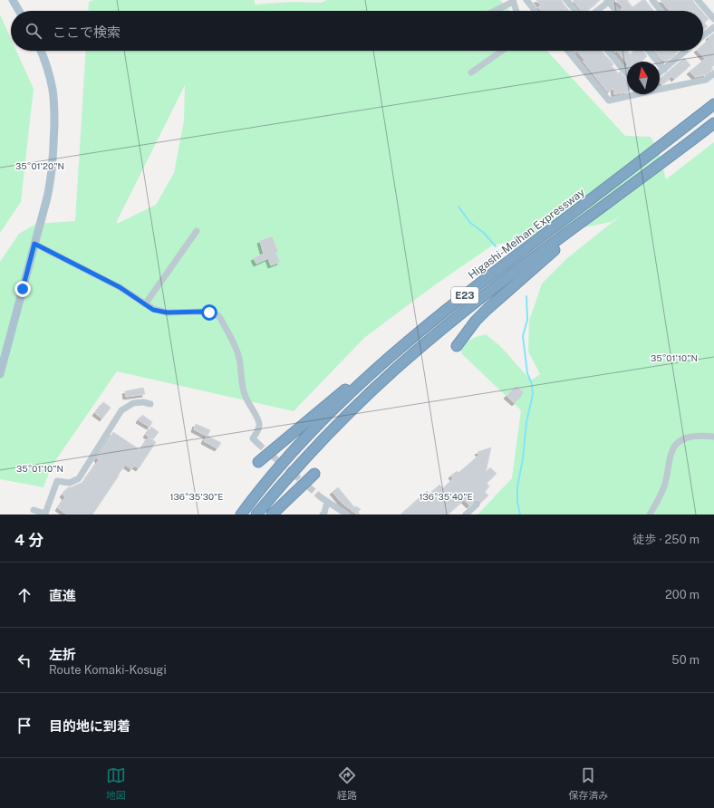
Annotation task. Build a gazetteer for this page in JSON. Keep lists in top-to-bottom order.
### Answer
{
  "streets": {
    "highway": ["Higashi-Meihan Expressway", "E23"]
  },
  "north": "top",
  "page": {
    "search": "ここで検索",
    "heading": ["4 分", "徒歩 · 250 m"],
    "list": [
      ["直進", "200 m"],
      ["左折", "Route Komaki-Kosugi", "50 m"],
      "目的地に到着"
    ],
    "nav": ["地図", "経路", "保存済み"]
  },
  "coordinates": [
    "35°01'20\"N",
    "35°01'10\"N",
    "136°35'30\"E",
    "136°35'40\"E"
  ]
}
